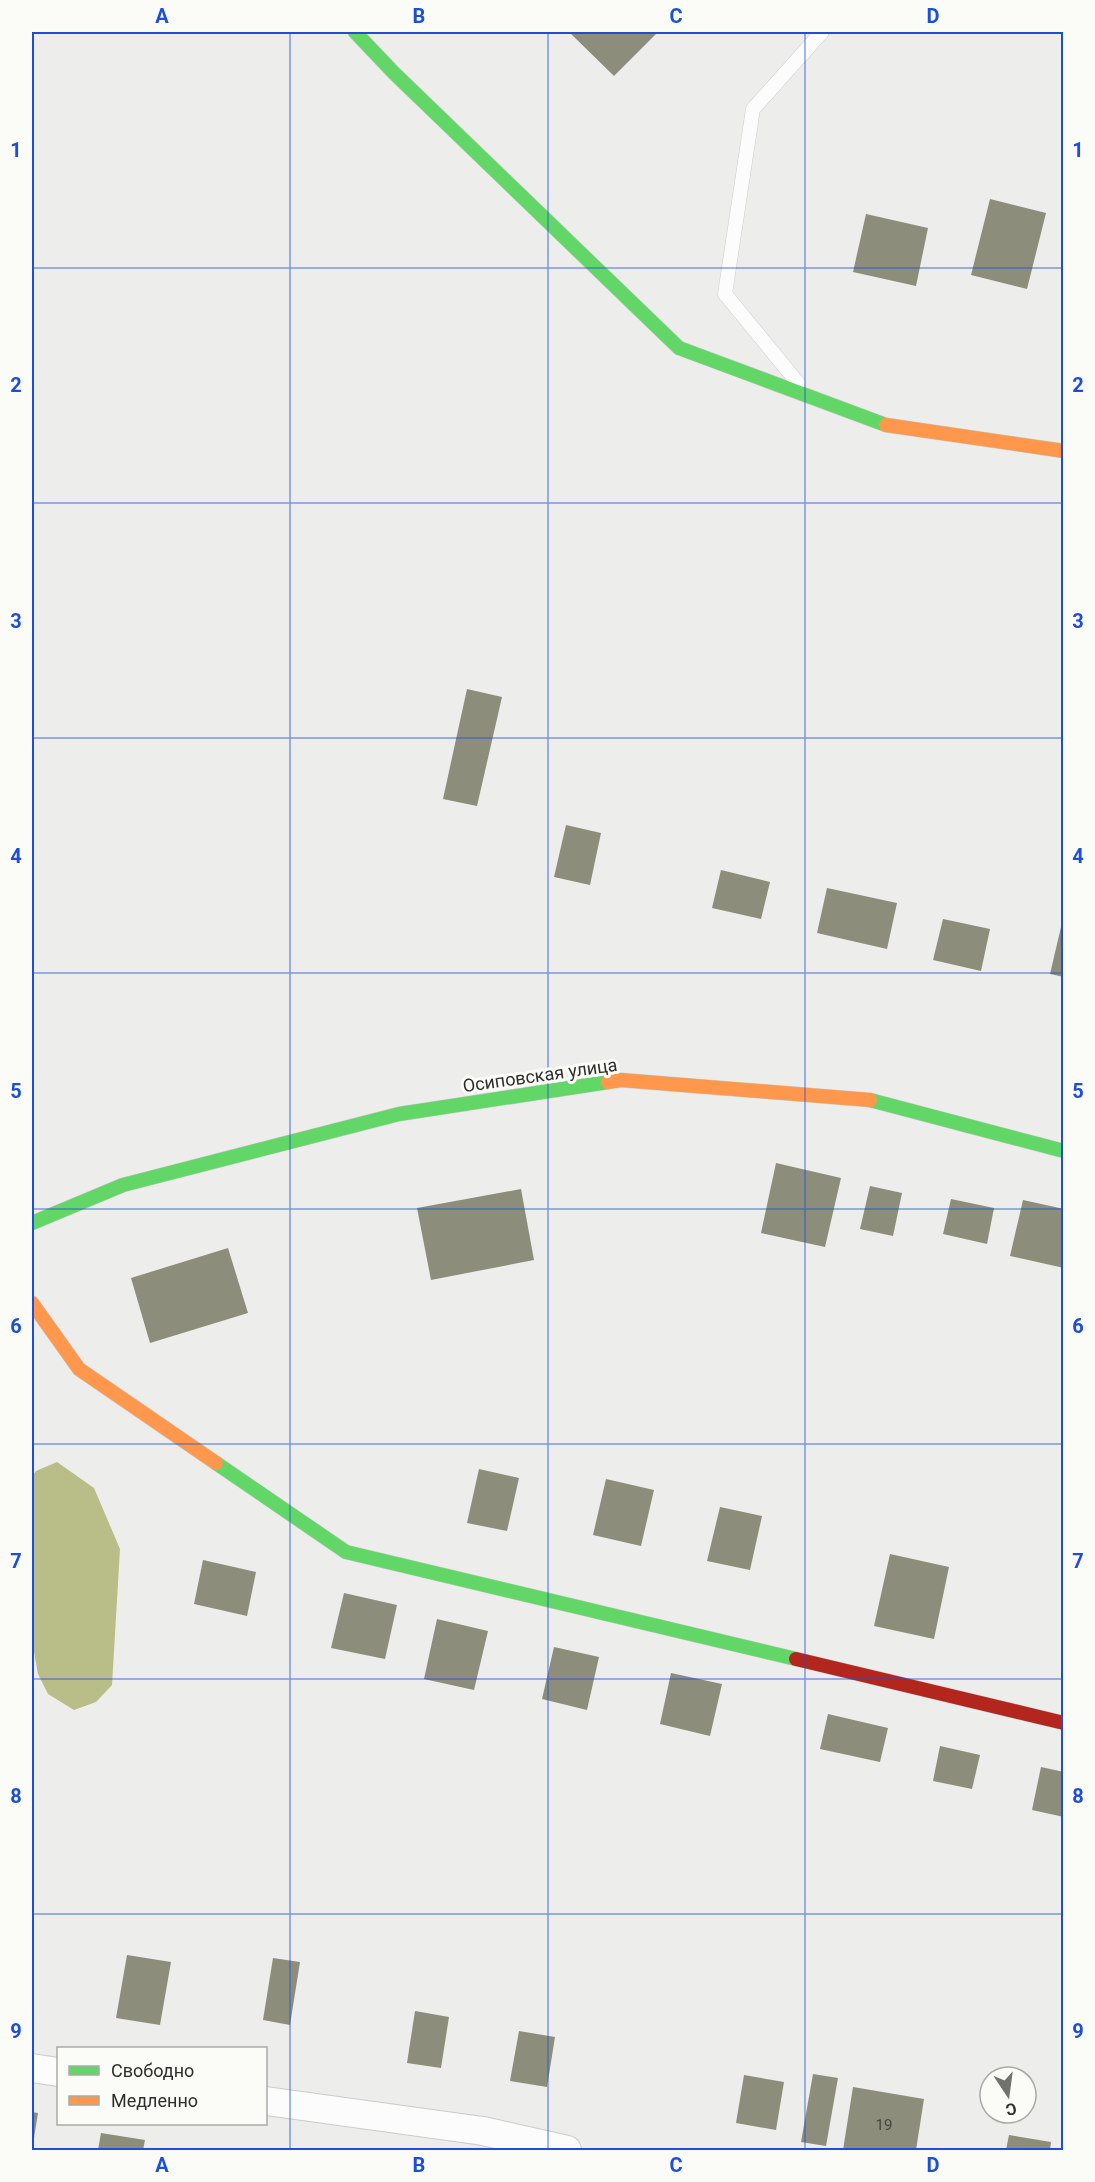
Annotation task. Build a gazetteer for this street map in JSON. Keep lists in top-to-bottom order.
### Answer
{
  "streets": {
    "street": ["Осиповская улица"]
  },
  "house_numbers": ["19"],
  "legend": ["Свободно", "Медленно"],
  "north": "bottom",
  "grid": {
    "columns": [
      "A",
      "B",
      "C",
      "D"
    ],
    "rows": [
      "1",
      "2",
      "3",
      "4",
      "5",
      "6",
      "7",
      "8",
      "9"
    ]
  }
}
